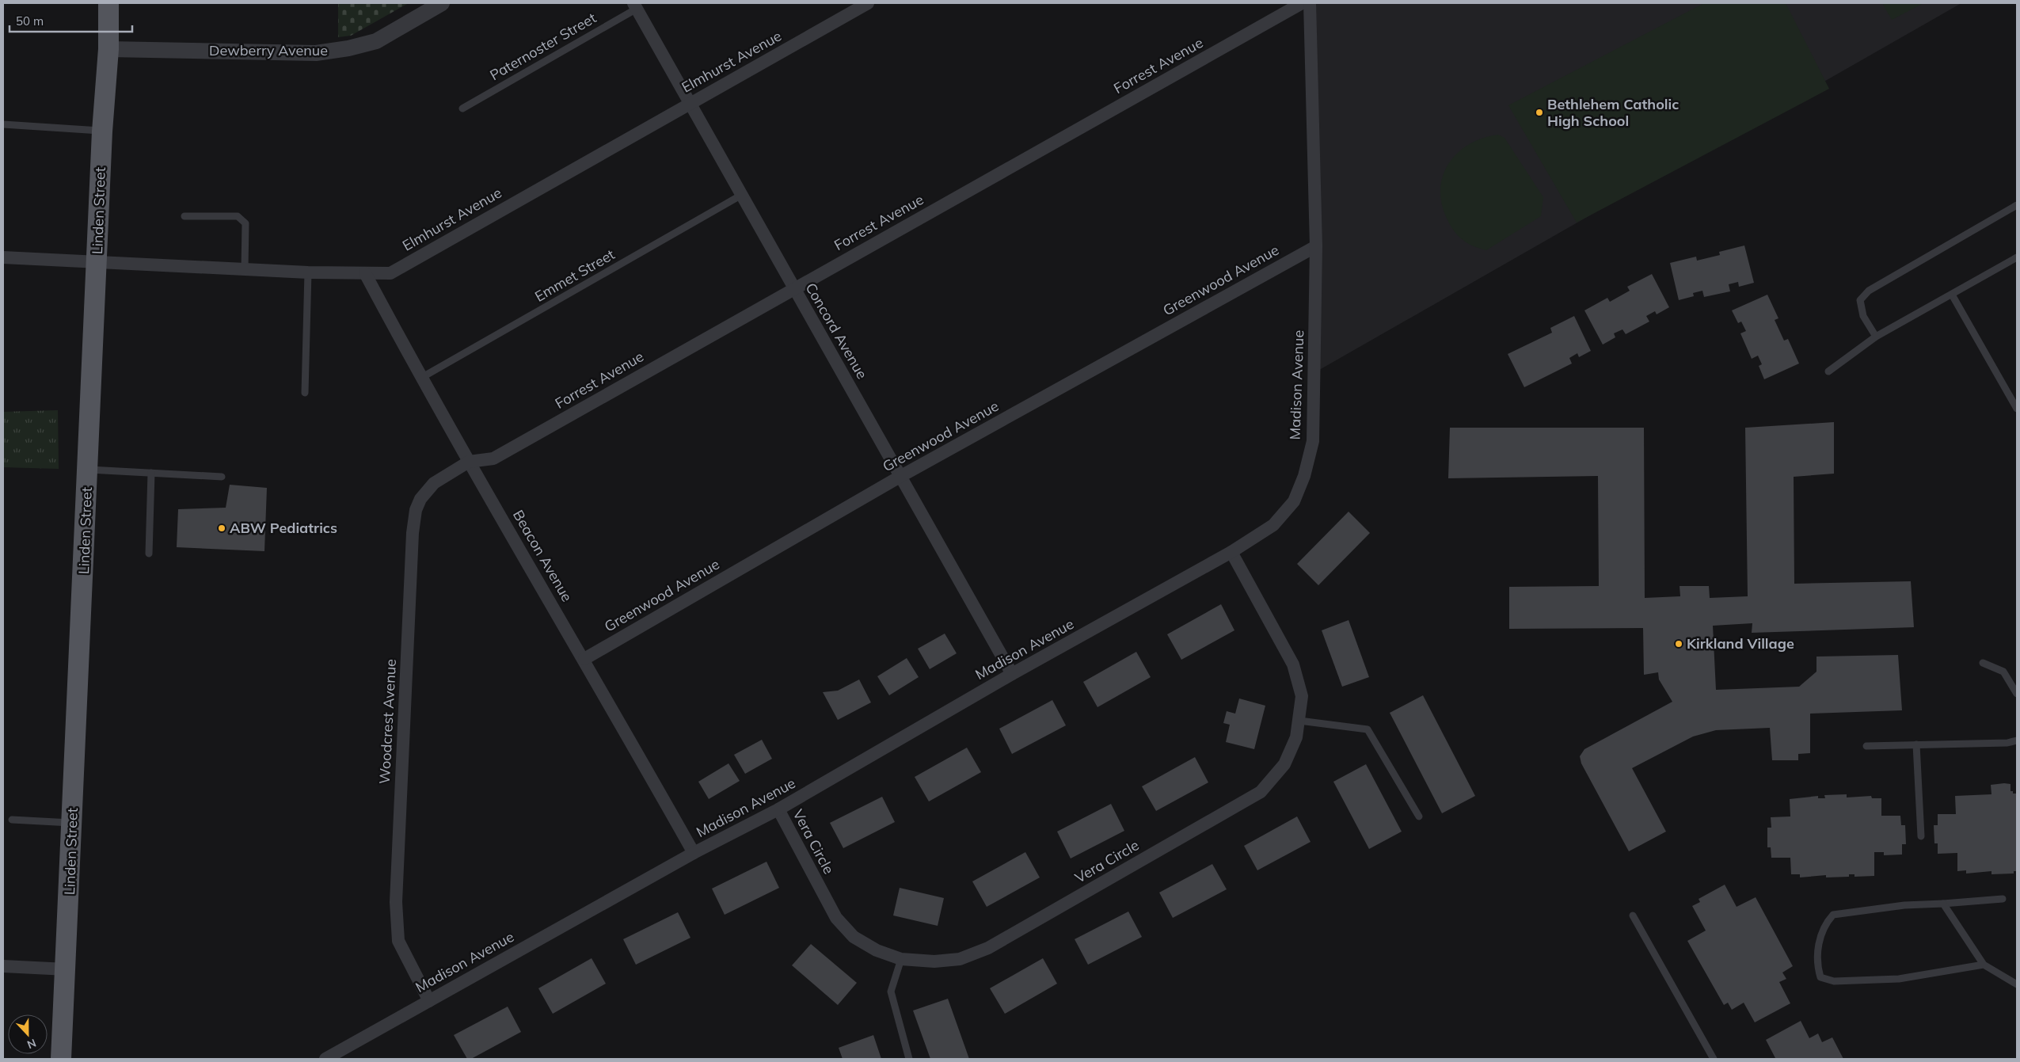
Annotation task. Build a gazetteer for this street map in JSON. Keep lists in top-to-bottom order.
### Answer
{
  "streets": {
    "main road": ["Linden Street"],
    "street": [
      "Dewberry Avenue",
      "Elmhurst Avenue",
      "Forrest Avenue",
      "Greenwood Avenue",
      "Concord Avenue",
      "Madison Avenue",
      "Beacon Avenue",
      "Woodcrest Avenue",
      "Vera Circle"
    ],
    "lane": ["Paternoster Street", "Emmet Street"]
  },
  "crossings": [
    ["Paternoster Street", "Concord Avenue"],
    ["Dewberry Avenue", "Linden Street"],
    ["Elmhurst Avenue", "Linden Street"],
    ["Elmhurst Avenue", "Concord Avenue"],
    ["Elmhurst Avenue", "Beacon Avenue"],
    ["Forrest Avenue", "Concord Avenue"],
    ["Forrest Avenue", "Beacon Avenue"],
    ["Forrest Avenue", "Woodcrest Avenue"],
    ["Emmet Street", "Concord Avenue"],
    ["Emmet Street", "Beacon Avenue"],
    ["Greenwood Avenue", "Concord Avenue"],
    ["Greenwood Avenue", "Madison Avenue"],
    ["Greenwood Avenue", "Beacon Avenue"],
    ["Concord Avenue", "Madison Avenue"],
    ["Madison Avenue", "Beacon Avenue"],
    ["Madison Avenue", "Woodcrest Avenue"],
    ["Madison Avenue", "Vera Circle"],
    ["Beacon Avenue", "Woodcrest Avenue"]
  ],
  "places": ["Bethlehem Catholic High School", "ABW Pediatrics", "Kirkland Village"],
  "scale_bar": "50 m",
  "north": "bottom"
}
